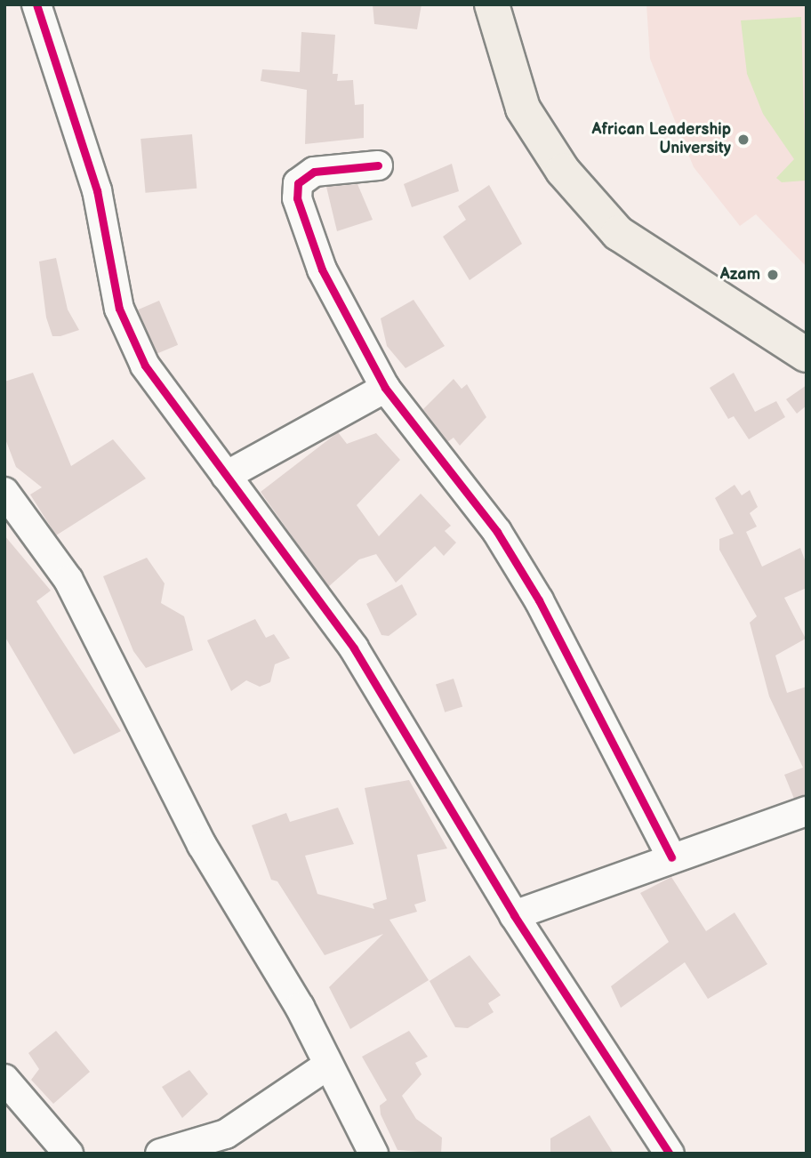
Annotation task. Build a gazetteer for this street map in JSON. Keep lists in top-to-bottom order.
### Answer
{
  "places": ["African Leadership University", "Azam"]
}
